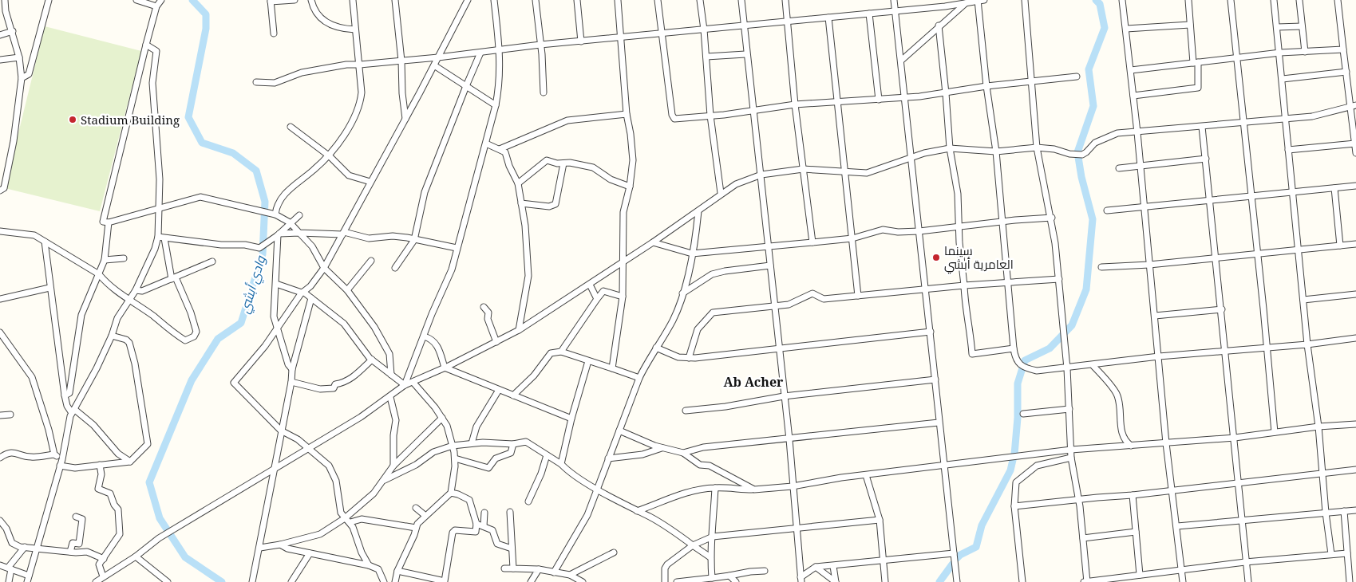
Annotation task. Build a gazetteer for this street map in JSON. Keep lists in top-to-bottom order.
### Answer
{
  "districts": ["Ab Acher"],
  "water": ["وادي أبشي"],
  "places": ["Stadium Building", "سينما العامرية أبشي"]
}
